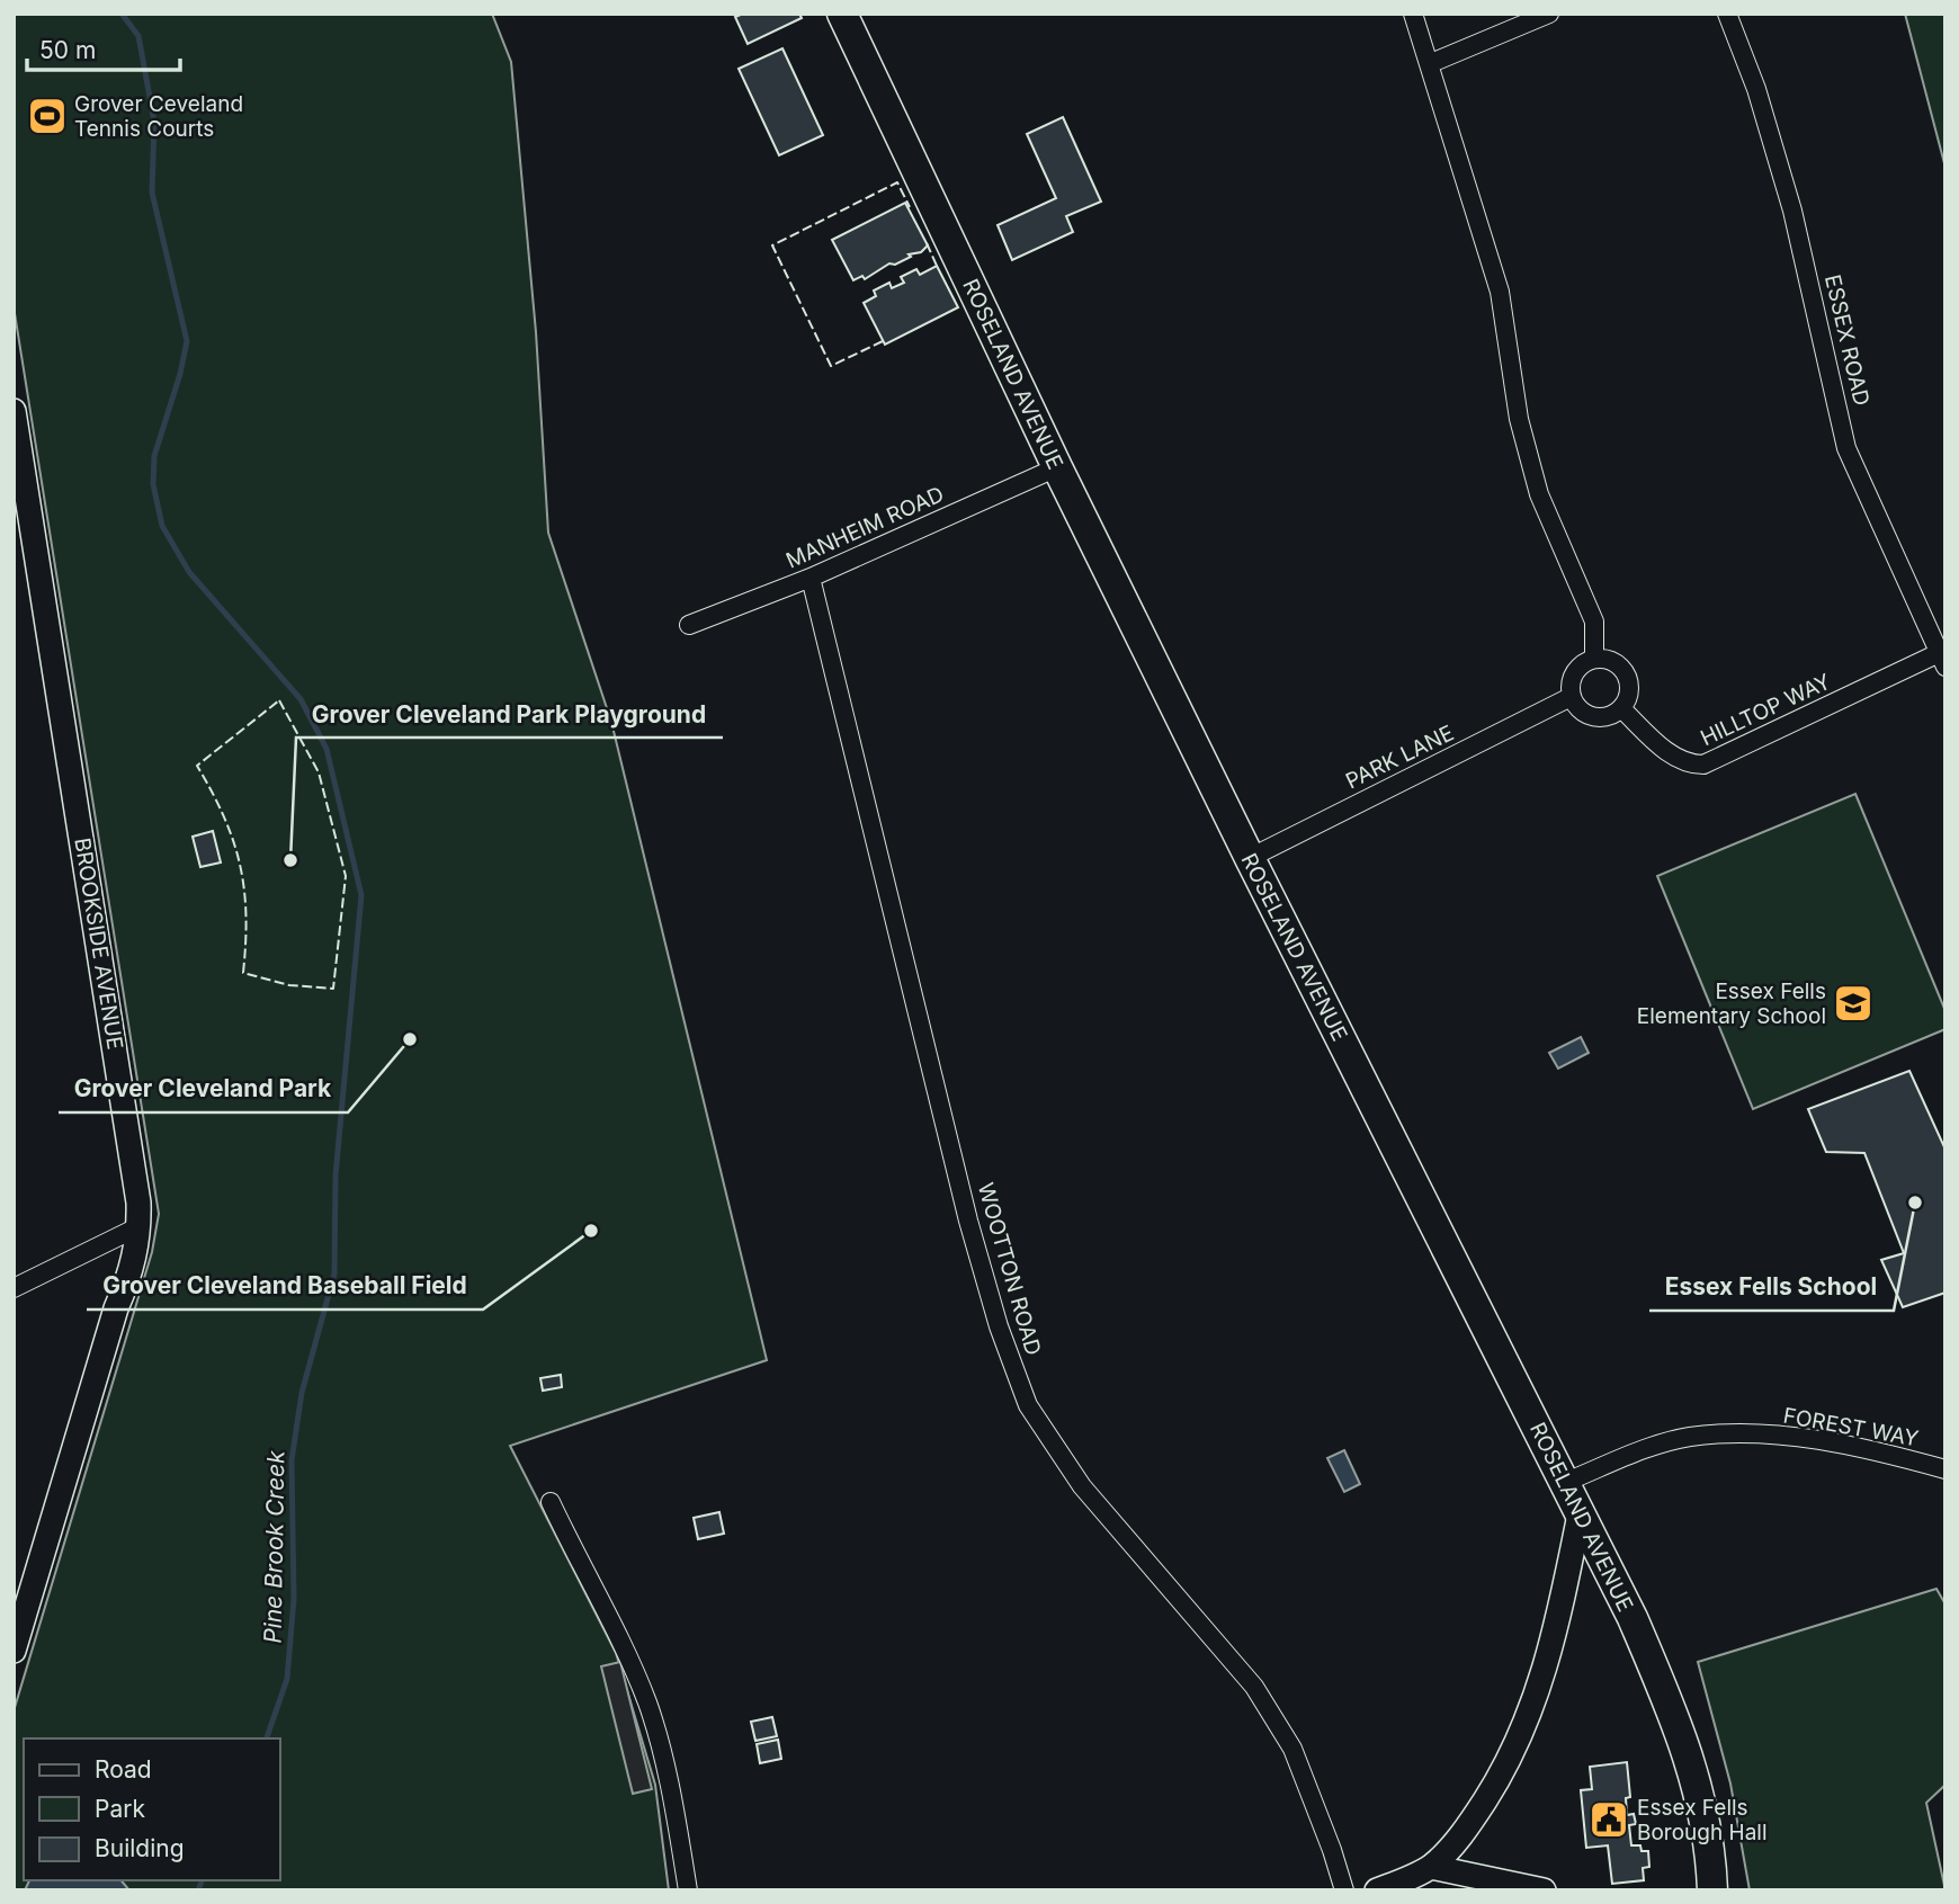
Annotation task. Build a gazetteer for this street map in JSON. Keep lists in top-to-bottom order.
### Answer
{
  "streets": {
    "main road": ["ROSELAND AVENUE"],
    "street": [
      "ESSEX ROAD",
      "MANHEIM ROAD",
      "HILLTOP WAY",
      "PARK LANE",
      "BROOKSIDE AVENUE",
      "WOOTTON ROAD",
      "FOREST WAY"
    ]
  },
  "crossings": [
    ["ESSEX ROAD", "HILLTOP WAY"],
    ["ROSELAND AVENUE", "MANHEIM ROAD"],
    ["ROSELAND AVENUE", "PARK LANE"],
    ["ROSELAND AVENUE", "FOREST WAY"],
    ["MANHEIM ROAD", "WOOTTON ROAD"],
    ["HILLTOP WAY", "PARK LANE"]
  ],
  "water": ["Pine Brook Creek"],
  "places": {
    "sports": ["Grover Ceveland Tennis Courts"],
    "other": [
      "Grover Cleveland Park Playground",
      "Grover Cleveland Park",
      "Essex Fells School",
      "Grover Cleveland Baseball Field"
    ],
    "school or university": ["Essex Fells Elementary School"],
    "public building": ["Essex Fells Borough Hall"]
  },
  "legend": ["Road", "Park", "Building"],
  "scale_bar": "50 m"
}
